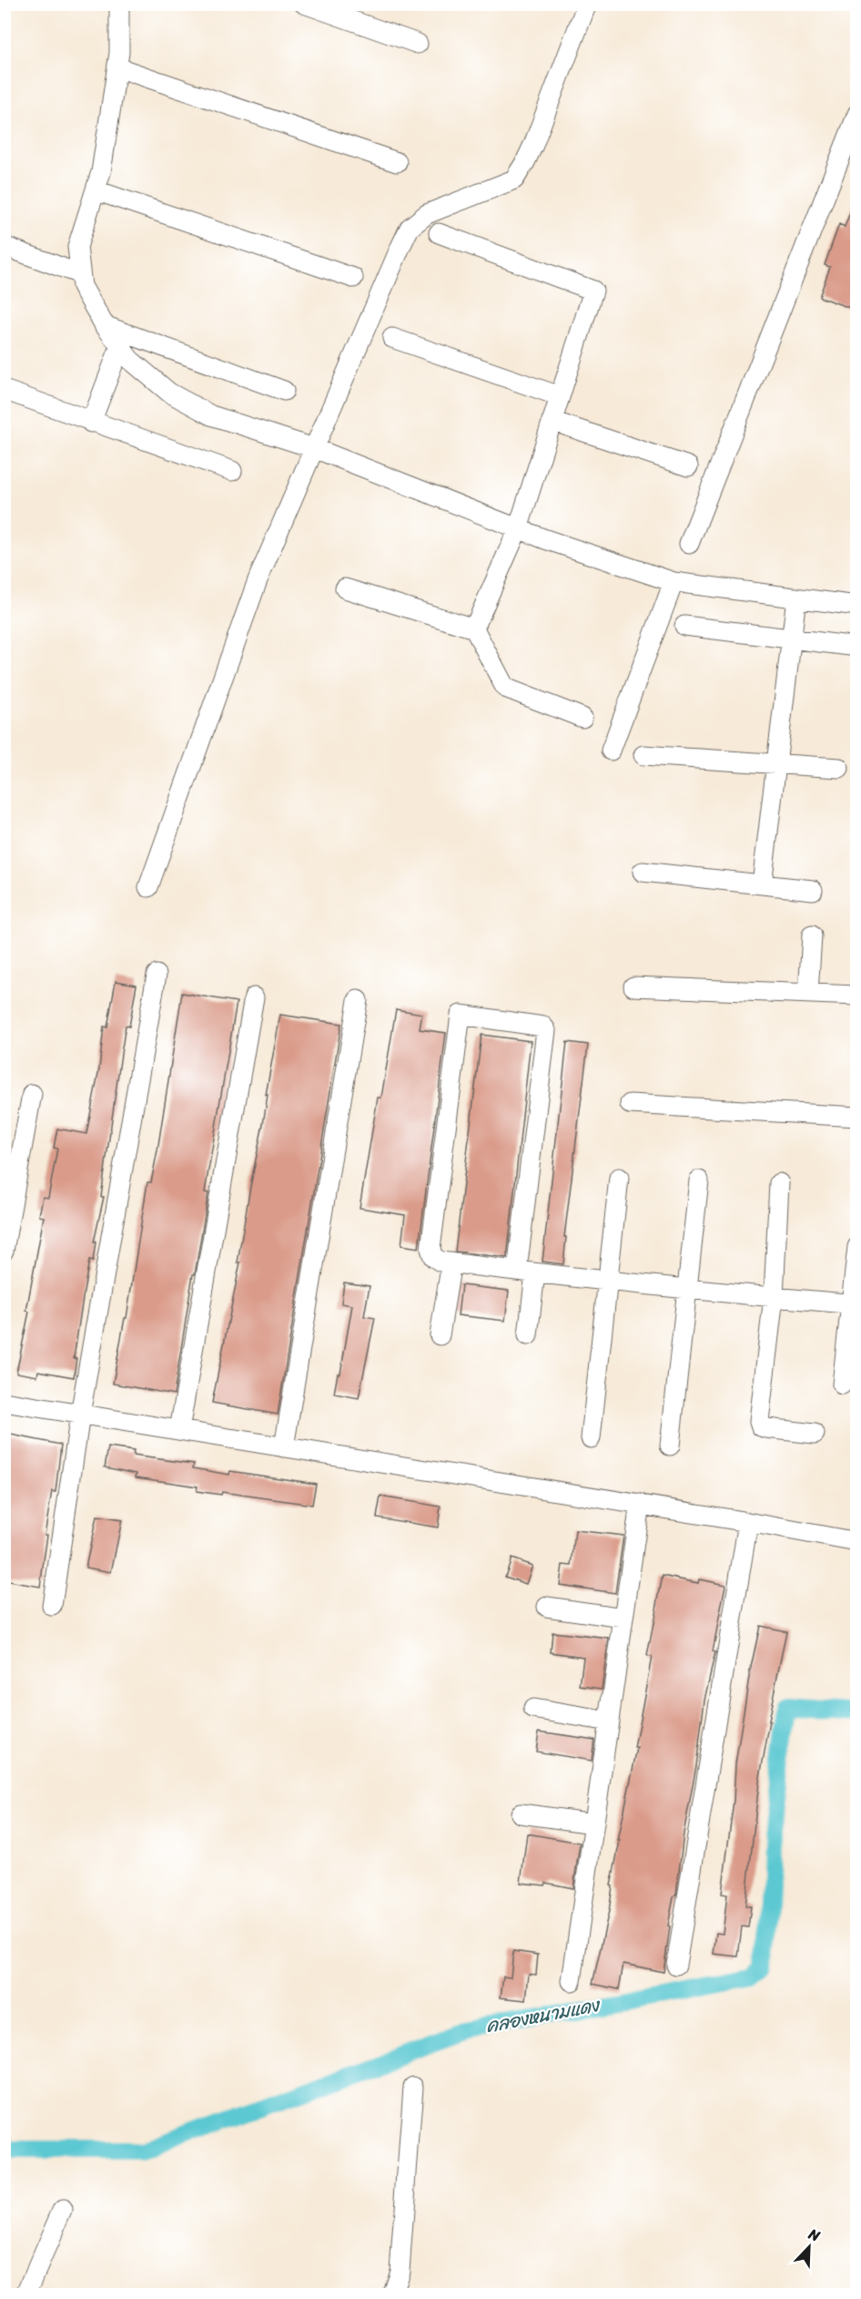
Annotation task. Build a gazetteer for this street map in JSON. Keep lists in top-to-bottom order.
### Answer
{
  "water": ["คลองหนามแดง"],
  "north": "top right"
}
